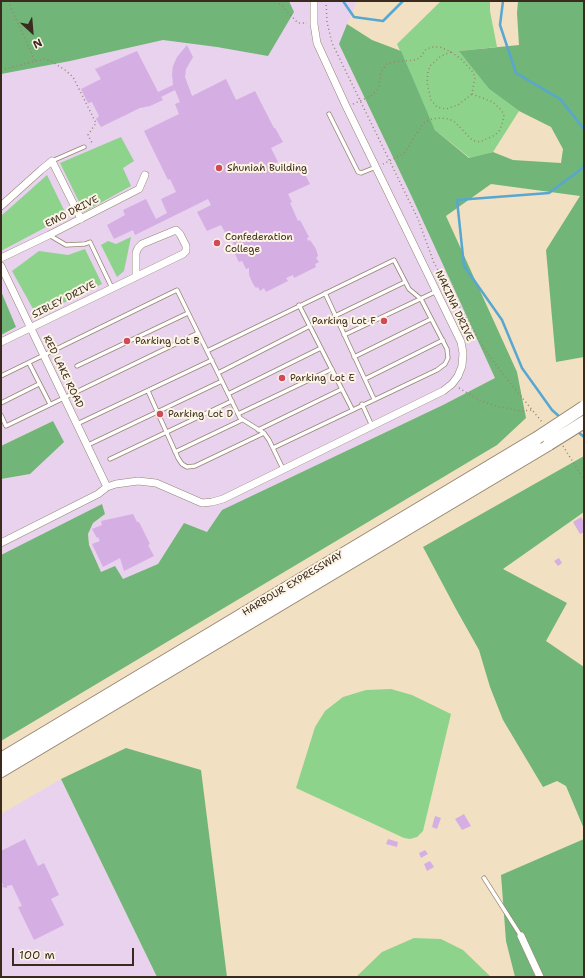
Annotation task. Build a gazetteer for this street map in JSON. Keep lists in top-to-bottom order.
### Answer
{
  "streets": {
    "main road": ["HARBOUR EXPRESSWAY"],
    "street": [
      "EMO DRIVE",
      "SIBLEY DRIVE",
      "NAKINA DRIVE",
      "RED LAKE ROAD"
    ]
  },
  "crossings": [
    ["SIBLEY DRIVE", "RED LAKE ROAD"],
    ["NAKINA DRIVE", "RED LAKE ROAD"]
  ],
  "places": [
    "Shuniah Building",
    "Confederation College",
    "Parking Lot F",
    "Parking Lot B",
    "Parking Lot E",
    "Parking Lot D"
  ],
  "scale_bar": "100 m",
  "north": "bottom right"
}
